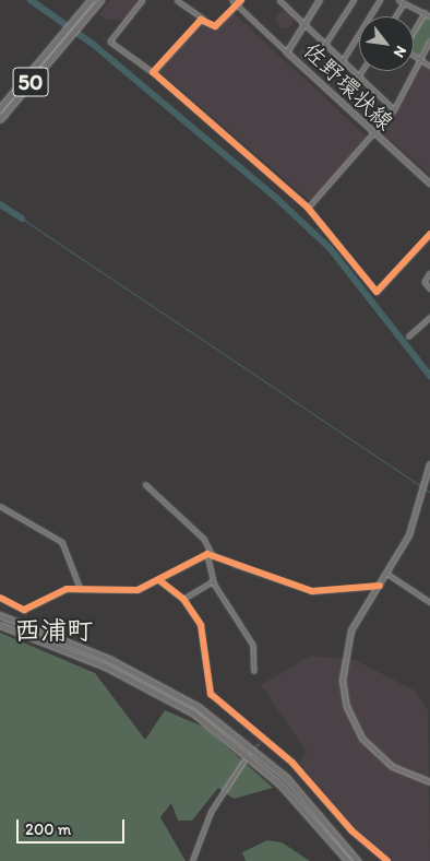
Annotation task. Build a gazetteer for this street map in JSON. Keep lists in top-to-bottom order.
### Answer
{
  "streets": {
    "highway": ["50"],
    "main road": ["佐野環状線"]
  },
  "districts": ["西浦町"],
  "scale_bar": "200 m",
  "north": "bottom right"
}
